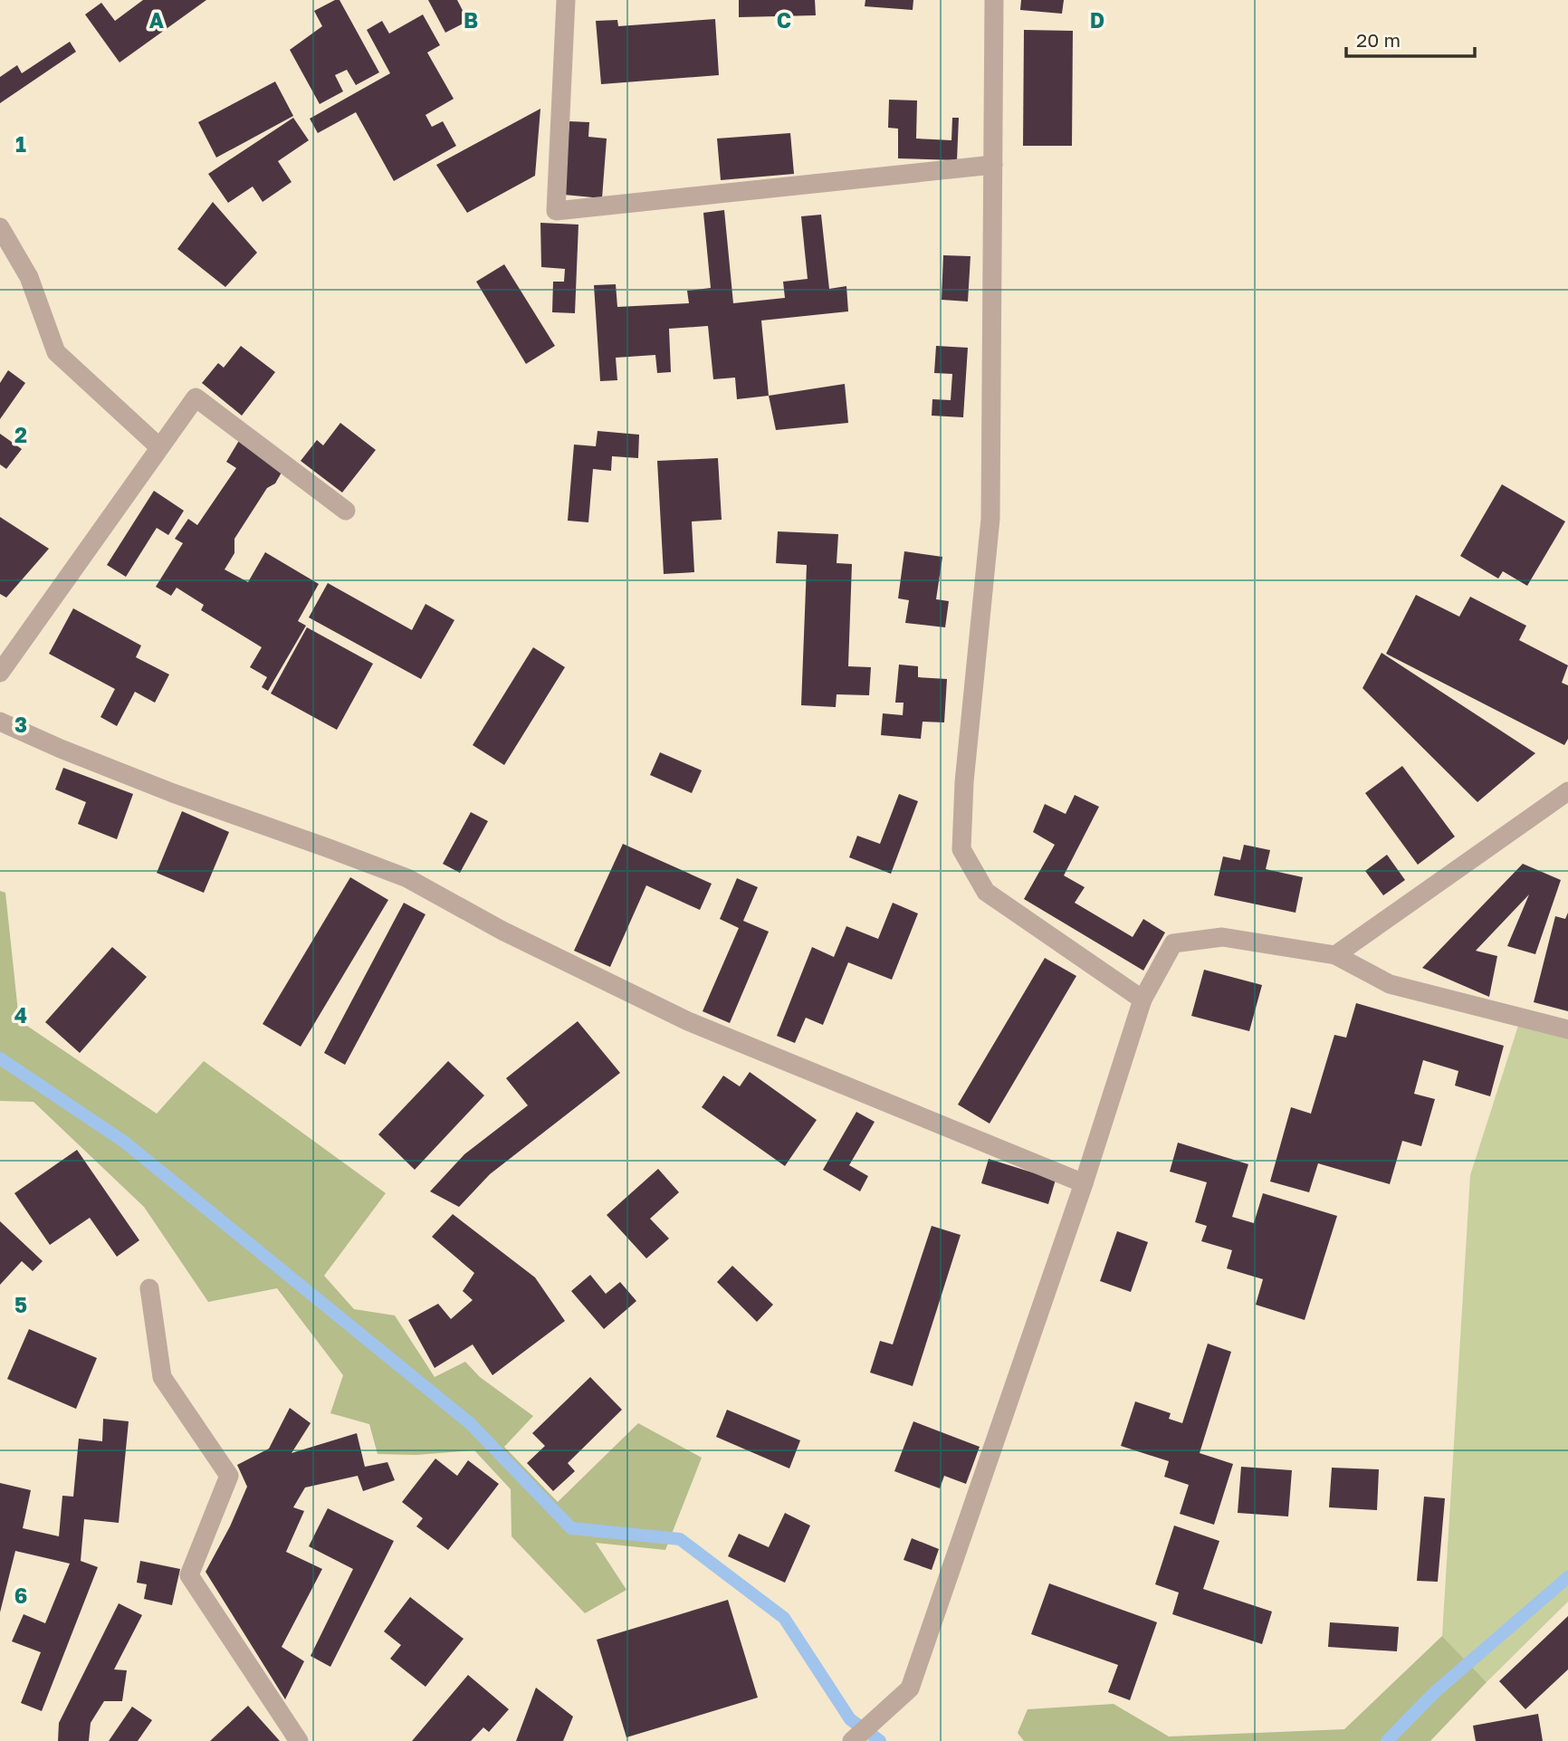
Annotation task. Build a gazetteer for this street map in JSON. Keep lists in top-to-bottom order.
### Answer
{
  "scale_bar": "20 m",
  "grid": {
    "columns": [
      "A",
      "B",
      "C",
      "D"
    ],
    "rows": [
      "1",
      "2",
      "3",
      "4",
      "5",
      "6"
    ]
  }
}
